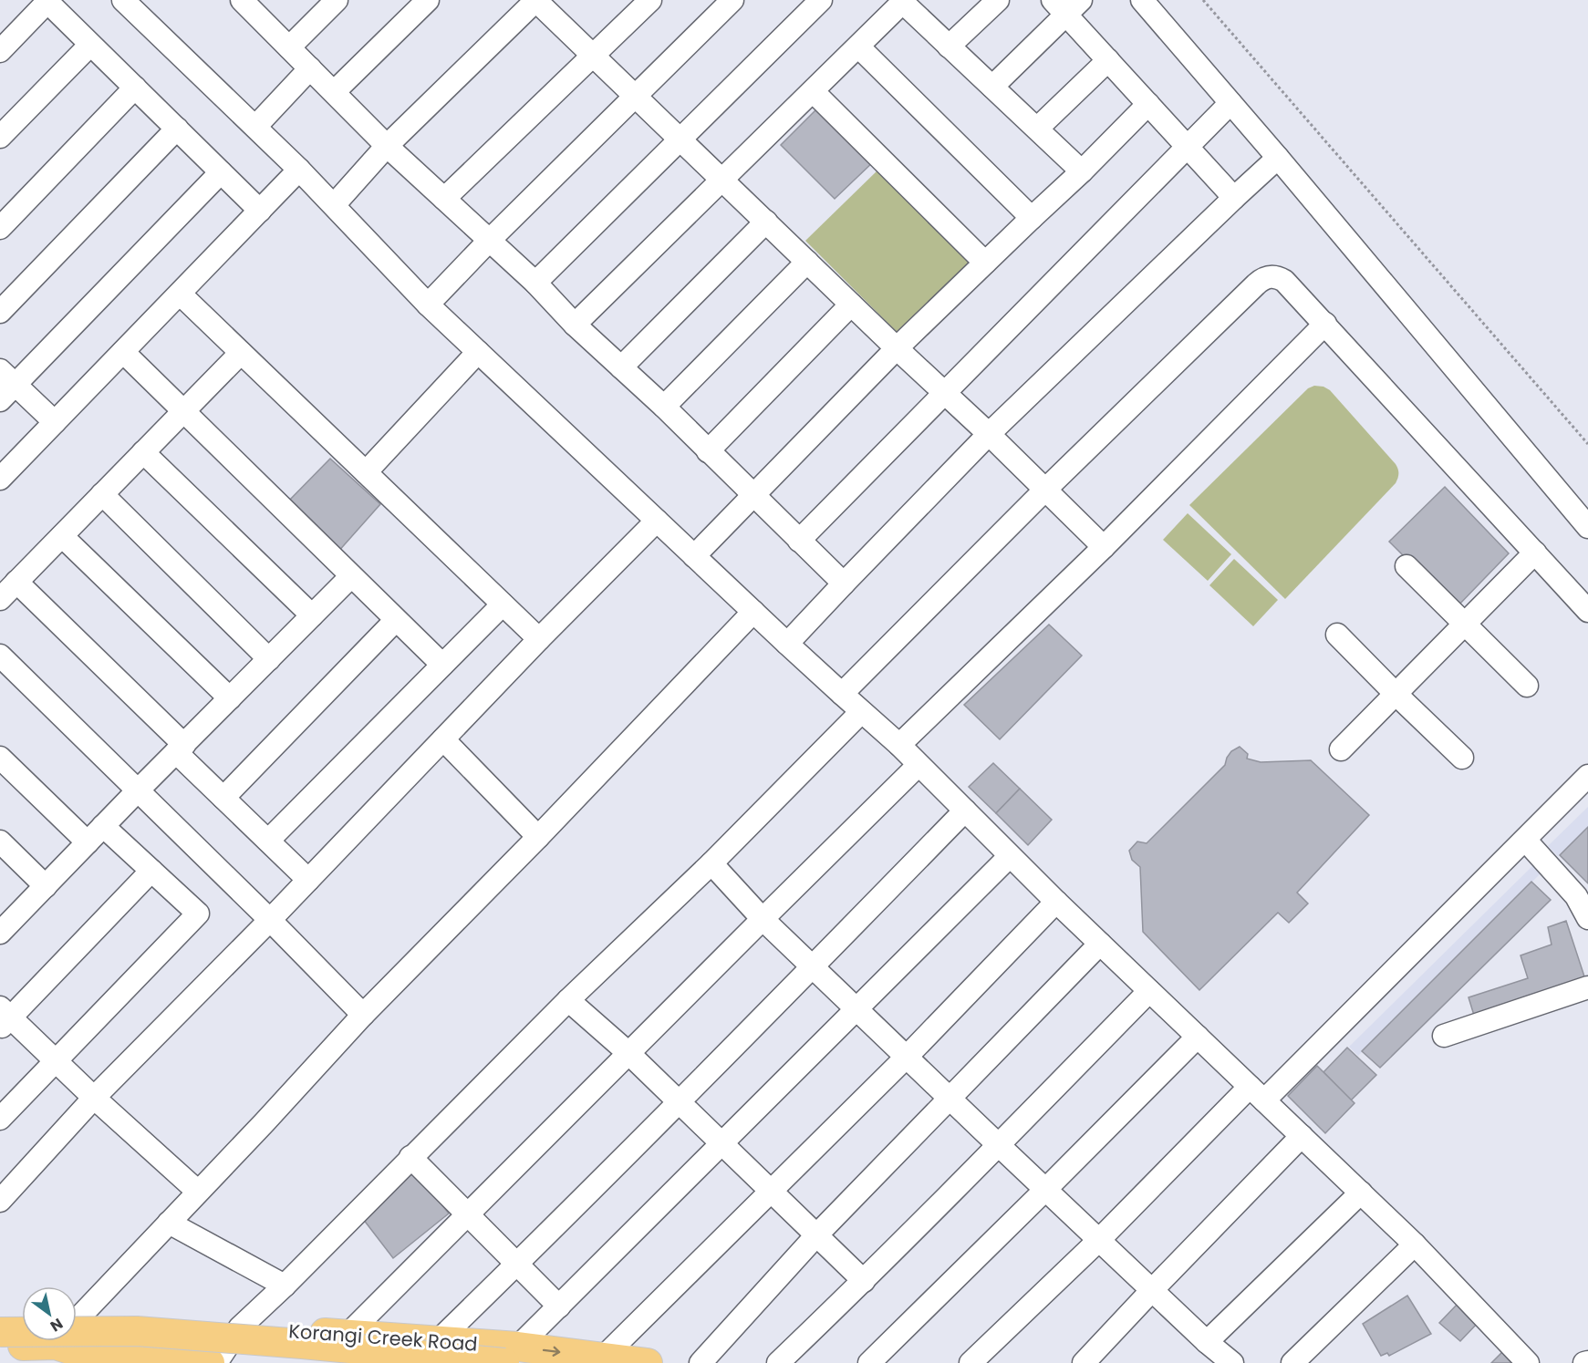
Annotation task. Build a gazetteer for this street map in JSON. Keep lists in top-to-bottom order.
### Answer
{
  "streets": {
    "main road": ["Korangi Creek Road"]
  },
  "north": "bottom right"
}
